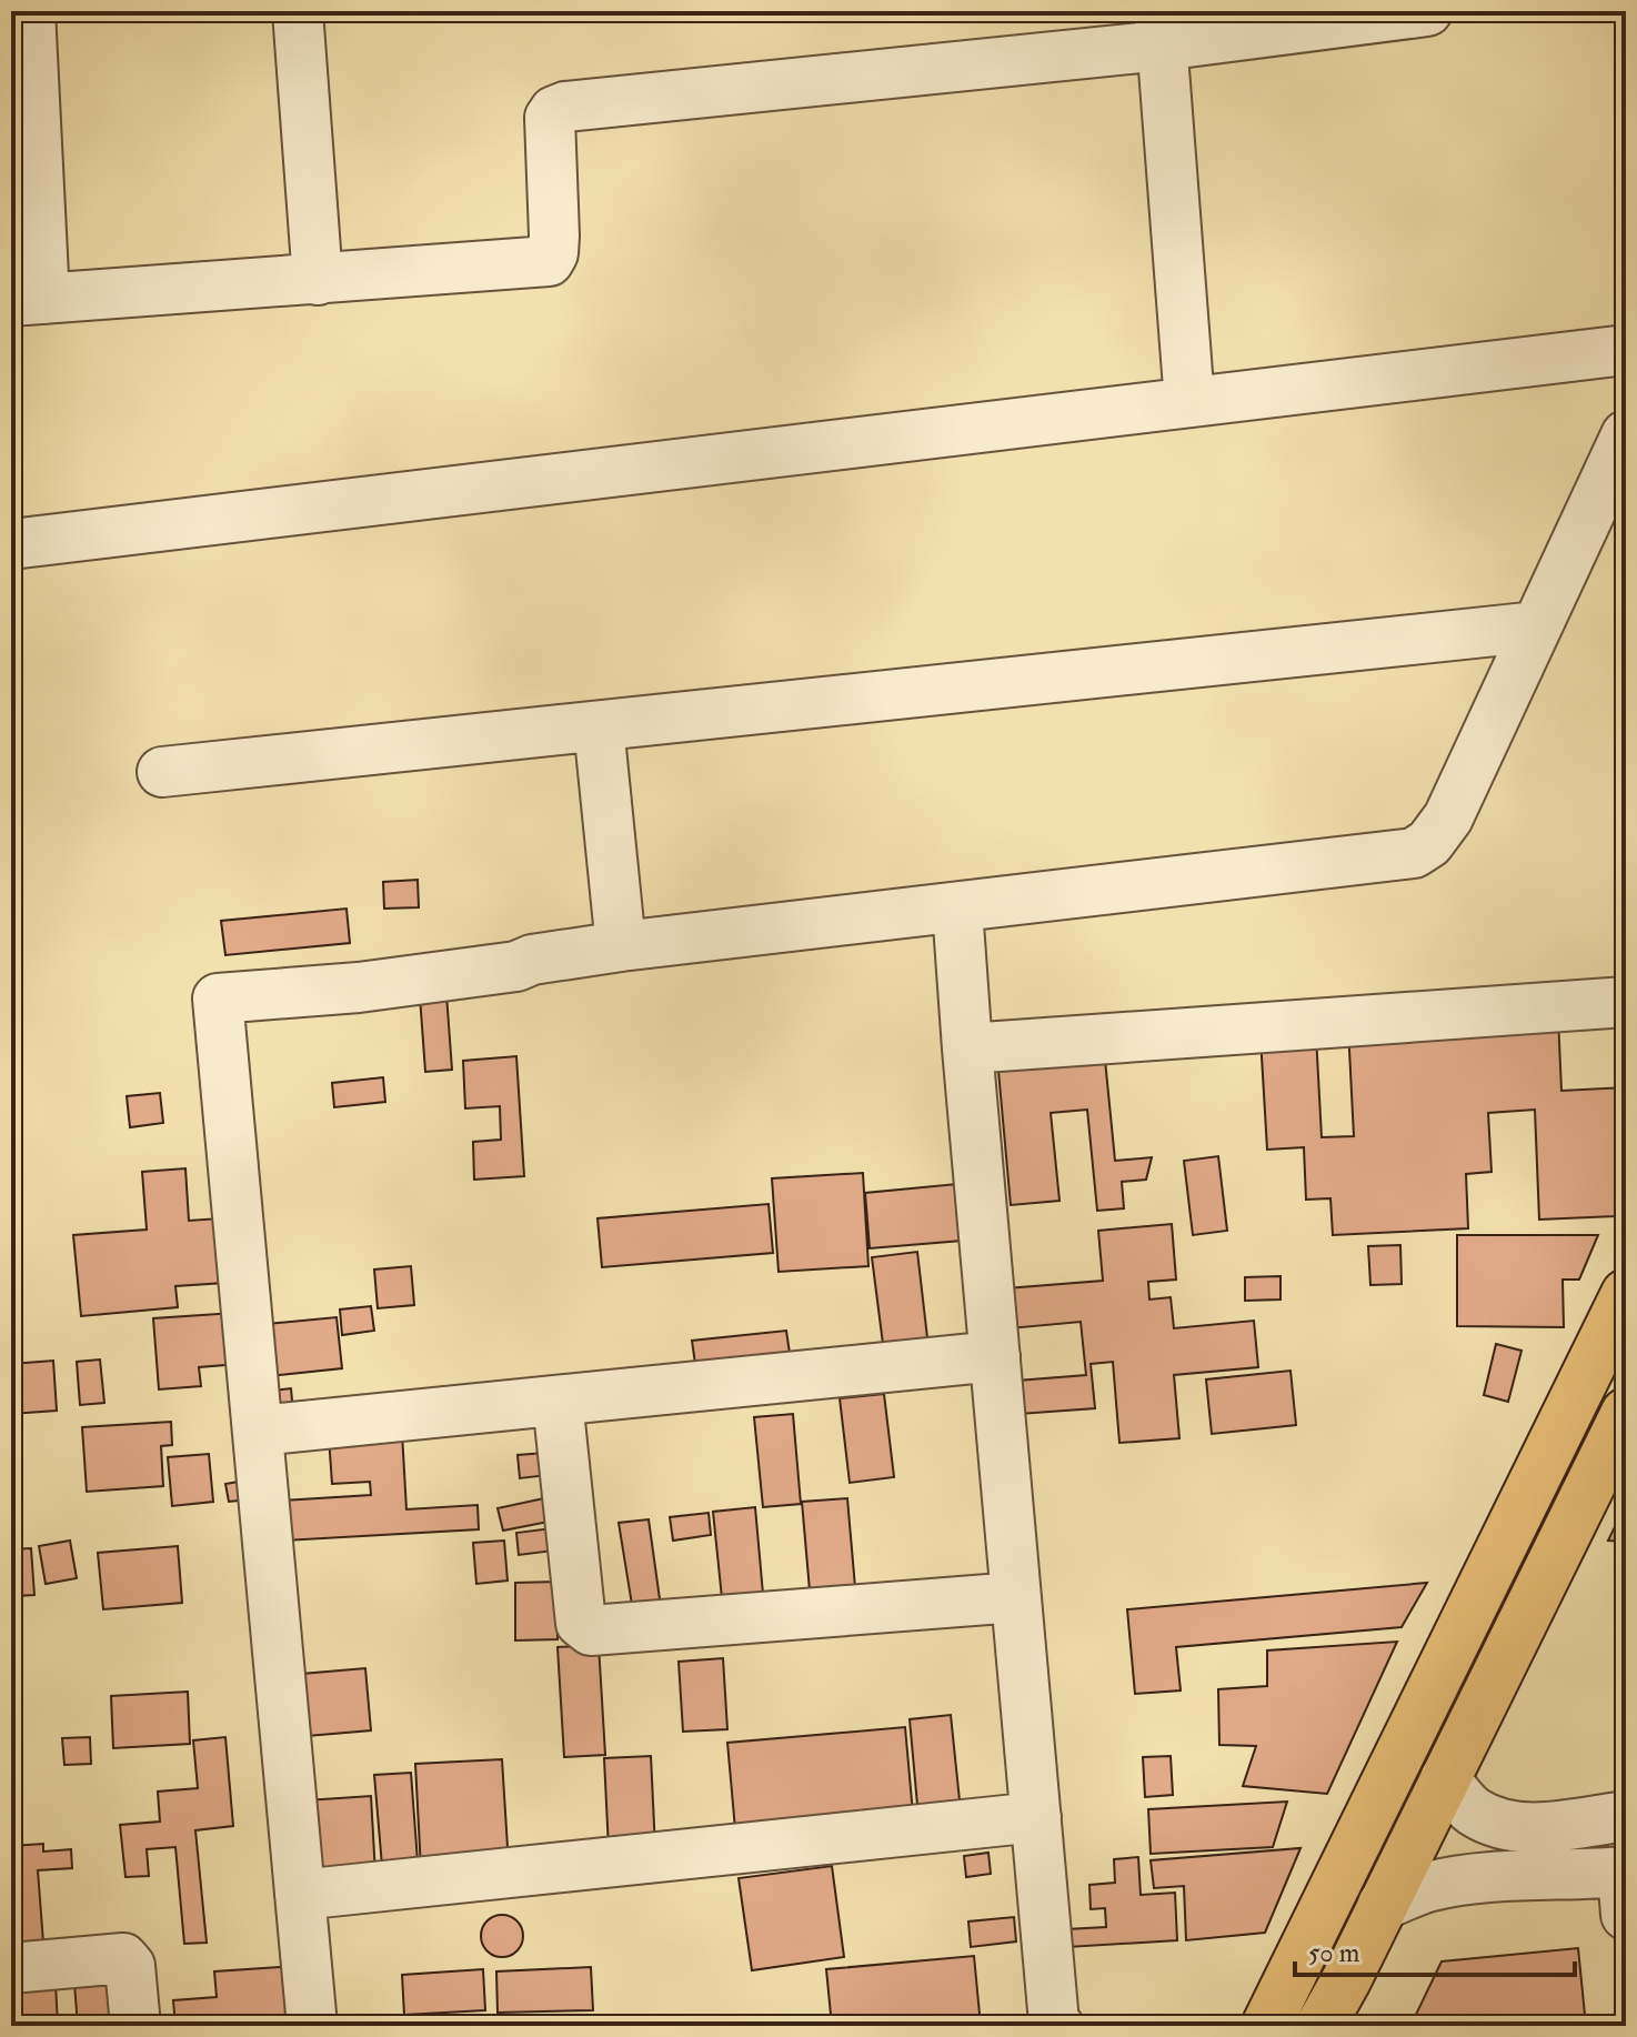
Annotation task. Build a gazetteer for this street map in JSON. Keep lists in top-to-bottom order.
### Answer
{
  "scale_bar": "50 m"
}
